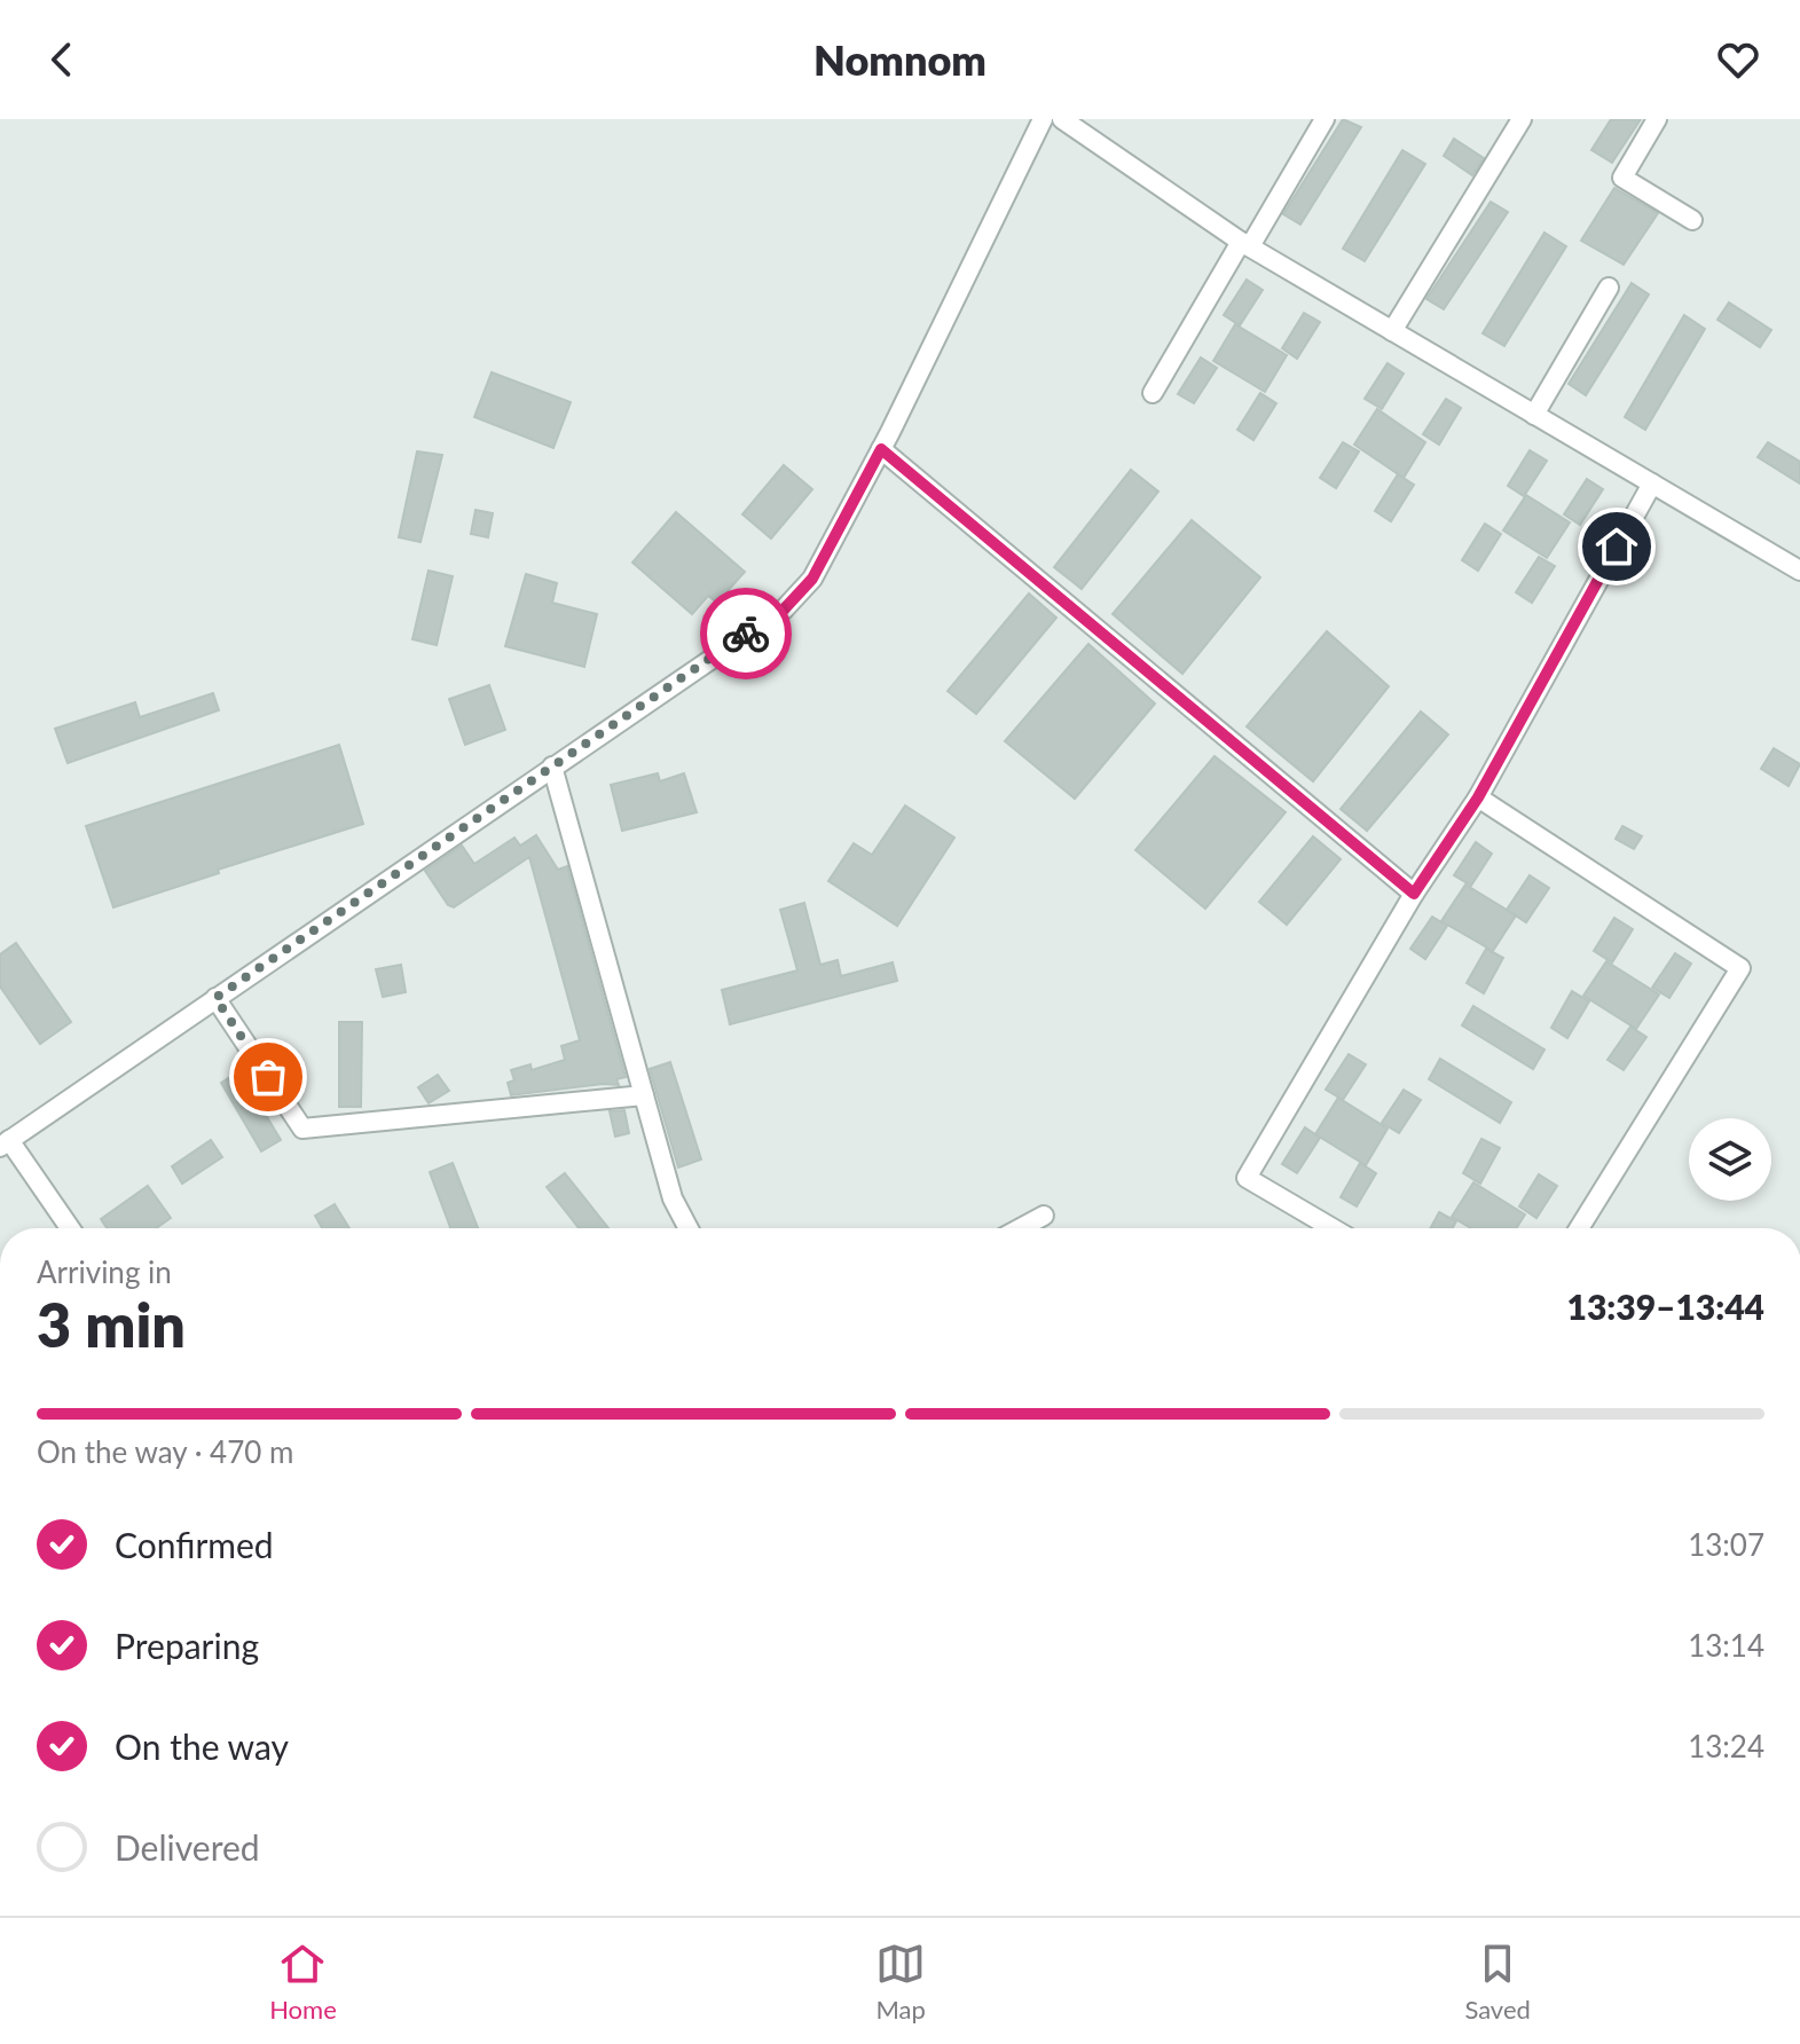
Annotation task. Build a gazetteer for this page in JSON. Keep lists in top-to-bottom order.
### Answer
{
  "page": {
    "header": "Nomnom",
    "heading": ["3 min", "Arriving in", "13:39–13:44"],
    "bar": "On the way · 470 m",
    "list": [
      ["Confirmed", "13:07"],
      ["Preparing", "13:14"],
      ["On the way", "13:24"],
      "Delivered"
    ],
    "tabs": ["Home", "Map", "Saved"]
  }
}
